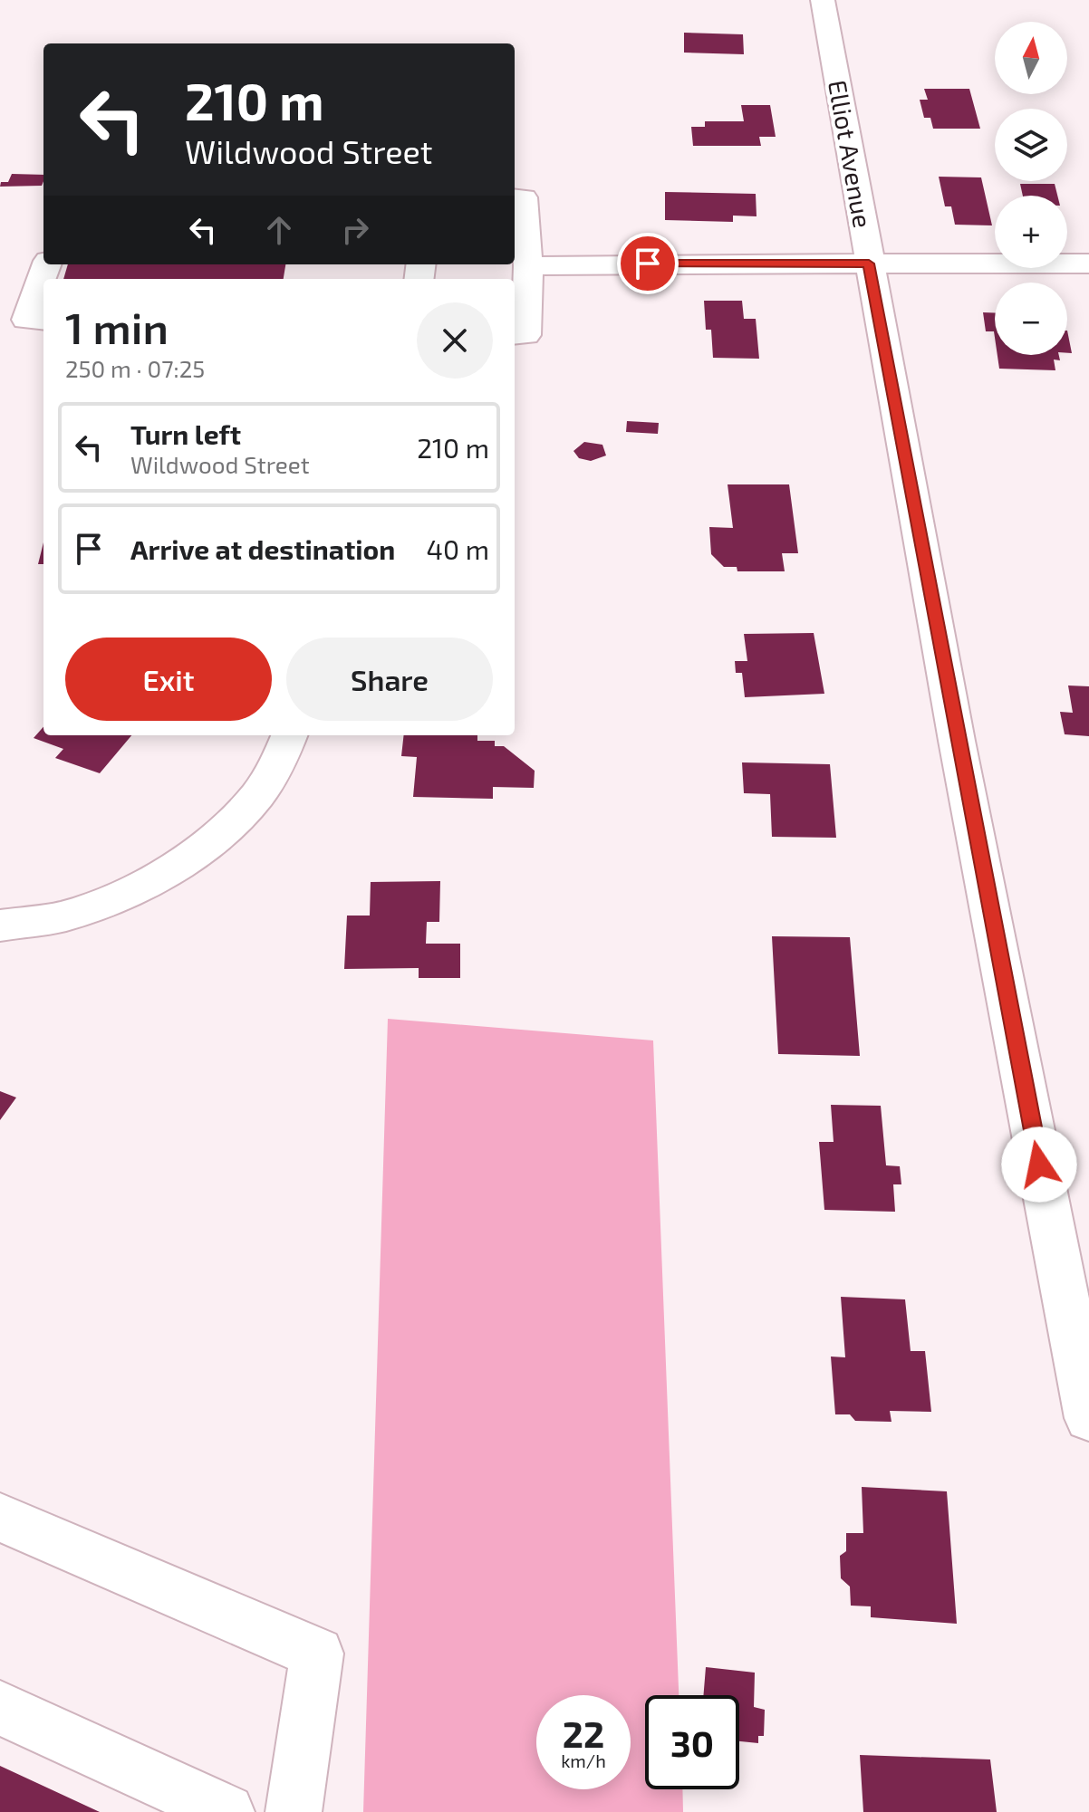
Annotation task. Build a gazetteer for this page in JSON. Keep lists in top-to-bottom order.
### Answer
{
  "streets": {
    "street": ["Elliot Avenue"]
  },
  "north": "top",
  "page": {
    "map_buttons": ["+", "−"],
    "turn": ["210 m", "Wildwood Street"],
    "heading": ["1 min", "250 m · 07:25"],
    "list": [
      {
        "name": "Turn left",
        "note": "Wildwood Street",
        "value": "210 m"
      },
      {
        "name": "Arrive at destination",
        "value": "40 m"
      }
    ],
    "buttons": ["Exit", "Share"],
    "speed": "22 km/h",
    "limit": "30"
  }
}
